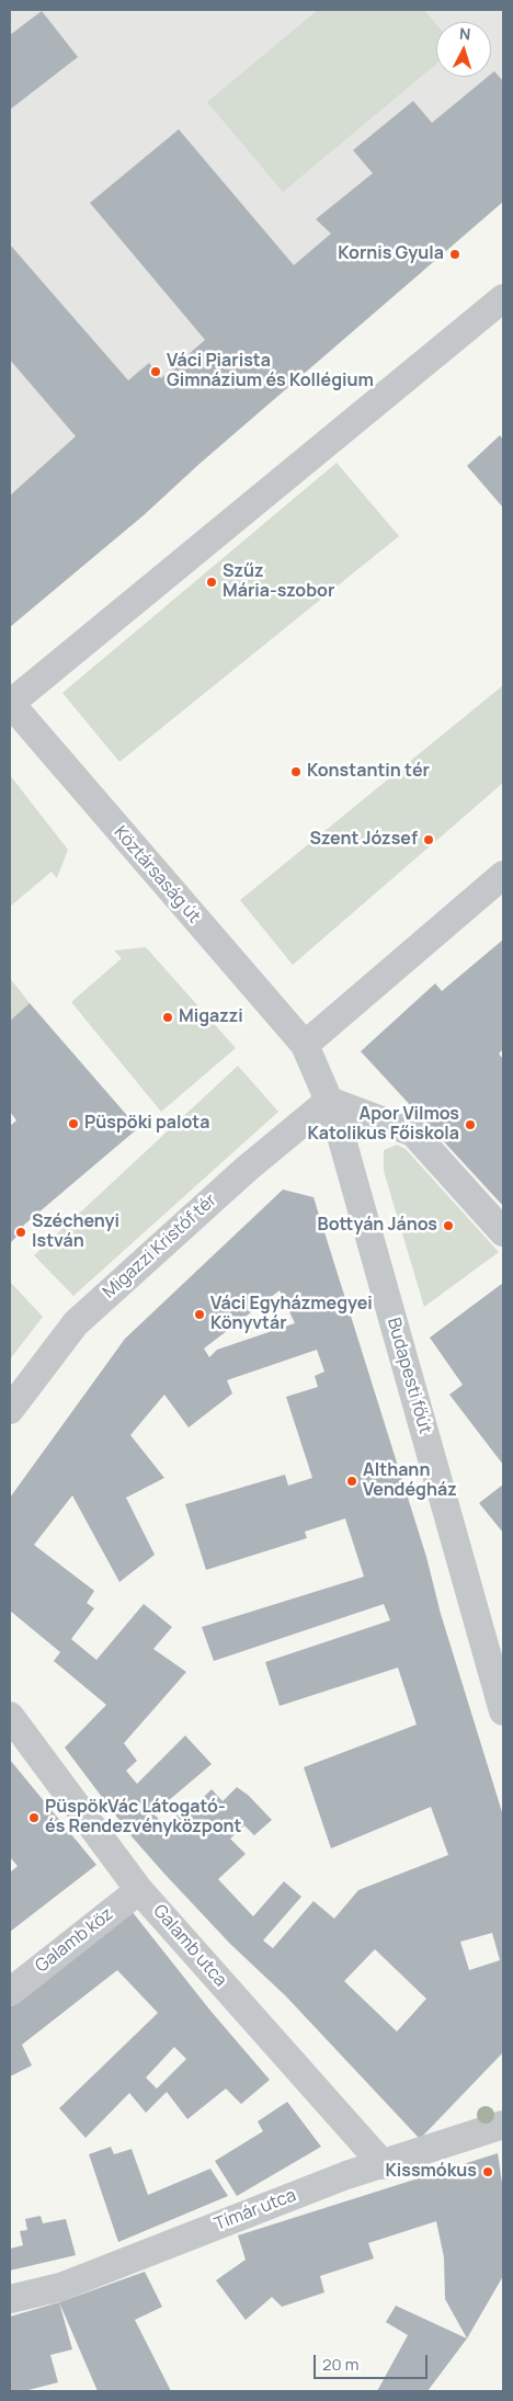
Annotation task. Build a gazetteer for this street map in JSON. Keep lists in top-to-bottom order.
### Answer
{
  "streets": {
    "street": [
      "Köztársaság út",
      "Migazzi Kristóf tér",
      "Budapesti főút",
      "Galamb köz",
      "Galamb utca",
      "Tímár utca"
    ]
  },
  "crossings": [
    ["Köztársaság út", "Budapesti főút"],
    ["Migazzi Kristóf tér", "Budapesti főút"],
    ["Galamb köz", "Galamb utca"],
    ["Galamb utca", "Tímár utca"]
  ],
  "places": [
    "Kornis Gyula",
    "Váci Piarista Gimnázium és Kollégium",
    "Szűz Mária-szobor",
    "Konstantin tér",
    "Szent József",
    "Migazzi",
    "Püspöki palota",
    "Apor Vilmos Katolikus Főiskola",
    "Bottyán János",
    "Széchenyi István",
    "Váci Egyházmegyei Könyvtár",
    "Althann Vendégház",
    "PüspökVác Látogató- és Rendezvényközpont",
    "Kissmókus"
  ],
  "scale_bar": "20 m",
  "north": "top"
}
